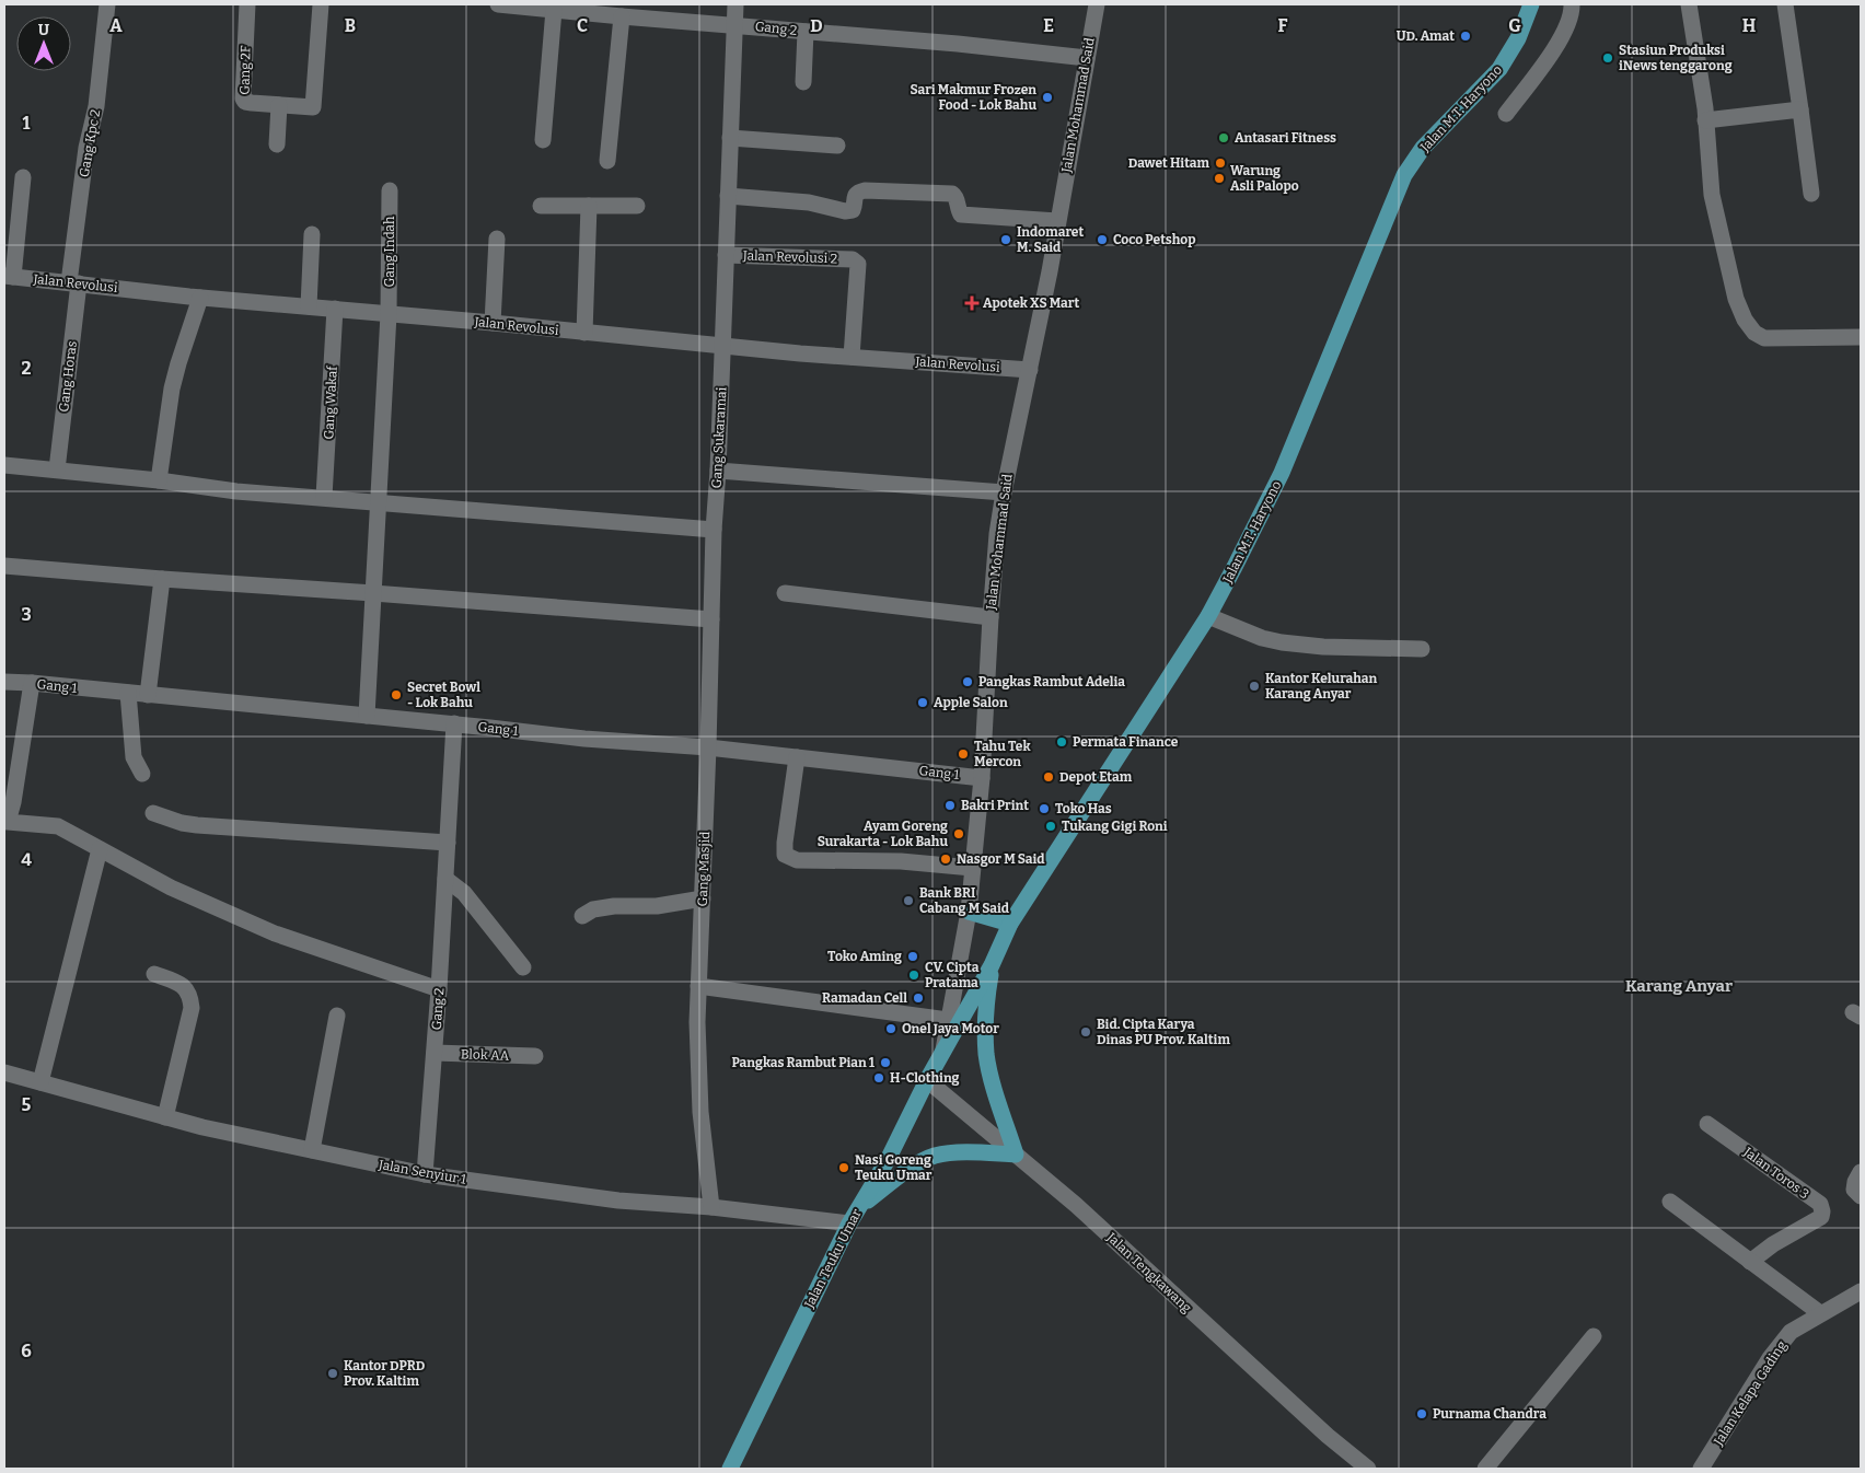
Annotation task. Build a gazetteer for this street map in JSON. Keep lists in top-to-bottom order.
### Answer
{
  "streets": {
    "main road": ["Jalan M.T. Haryono", "Jalan Teuku Umar"],
    "street": [
      "Gang 2",
      "Gang 2F",
      "Jalan Mohammad Said",
      "Gang Kpc 2",
      "Gang Indah",
      "Jalan Revolusi 2",
      "Jalan Revolusi",
      "Gang Horas",
      "Gang Wakaf",
      "Gang Sukaramai",
      "Gang 1",
      "Gang Masjid",
      "Blok AA",
      "Jalan Senyiur 1",
      "Jalan Toros 3",
      "Jalan Tengkawang",
      "Jalan Kelapa Gading"
    ]
  },
  "crossings": [
    ["Gang 2", "Jalan Mohammad Said"],
    ["Gang 2", "Gang Sukaramai"],
    ["Gang 2", "Gang 1"],
    ["Gang 2", "Blok AA"],
    ["Gang 2", "Jalan Senyiur 1"],
    ["Jalan Mohammad Said", "Jalan M.T. Haryono"],
    ["Jalan Mohammad Said", "Jalan Revolusi"],
    ["Jalan Mohammad Said", "Gang 1"],
    ["Jalan Mohammad Said", "Jalan Teuku Umar"],
    ["Jalan M.T. Haryono", "Jalan Teuku Umar"],
    ["Gang Kpc 2", "Jalan Revolusi"],
    ["Gang Kpc 2", "Gang Horas"],
    ["Gang Indah", "Jalan Revolusi"],
    ["Gang Indah", "Gang 1"],
    ["Jalan Revolusi 2", "Jalan Revolusi"],
    ["Jalan Revolusi 2", "Gang Sukaramai"],
    ["Jalan Revolusi", "Gang Horas"],
    ["Jalan Revolusi", "Gang Wakaf"],
    ["Jalan Revolusi", "Gang Sukaramai"],
    ["Gang Sukaramai", "Gang Masjid"],
    ["Gang 1", "Gang Masjid"],
    ["Gang Masjid", "Jalan Senyiur 1"],
    ["Jalan Senyiur 1", "Jalan Teuku Umar"],
    ["Jalan Teuku Umar", "Jalan Tengkawang"]
  ],
  "districts": ["Karang Anyar"],
  "places": {
    "other": [
      "UD. Amat",
      "Stasiun Produksi iNews tenggarong",
      "Sari Makmur Frozen Food - Lok Bahu",
      "Antasari Fitness",
      "Dawet Hitam",
      "Warung Asli Palopo",
      "Indomaret M. Said",
      "Coco Petshop",
      "Pangkas Rambut Adelia",
      "Kantor Kelurahan Karang Anyar",
      "Secret Bowl - Lok Bahu",
      "Apple Salon",
      "Permata Finance",
      "Tahu Tek Mercon",
      "Depot Etam",
      "Bakri Print",
      "Toko Has",
      "Tukang Gigi Roni",
      "Ayam Goreng Surakarta - Lok Bahu",
      "Nasgor M Said",
      "Bank BRI Cabang M Said",
      "Toko Aming",
      "CV. Cipta Pratama",
      "Ramadan Cell",
      "Onel Jaya Motor",
      "Bid. Cipta Karya Dinas PU Prov. Kaltim",
      "Pangkas Rambut Pian 1",
      "H-Clothing",
      "Nasi Goreng Teuku Umar",
      "Kantor DPRD Prov. Kaltim",
      "Purnama Chandra"
    ],
    "health": ["Apotek XS Mart"]
  },
  "north": "top",
  "grid": {
    "columns": [
      "A",
      "B",
      "C",
      "D",
      "E",
      "F",
      "G",
      "H"
    ],
    "rows": [
      "1",
      "2",
      "3",
      "4",
      "5",
      "6"
    ]
  }
}
